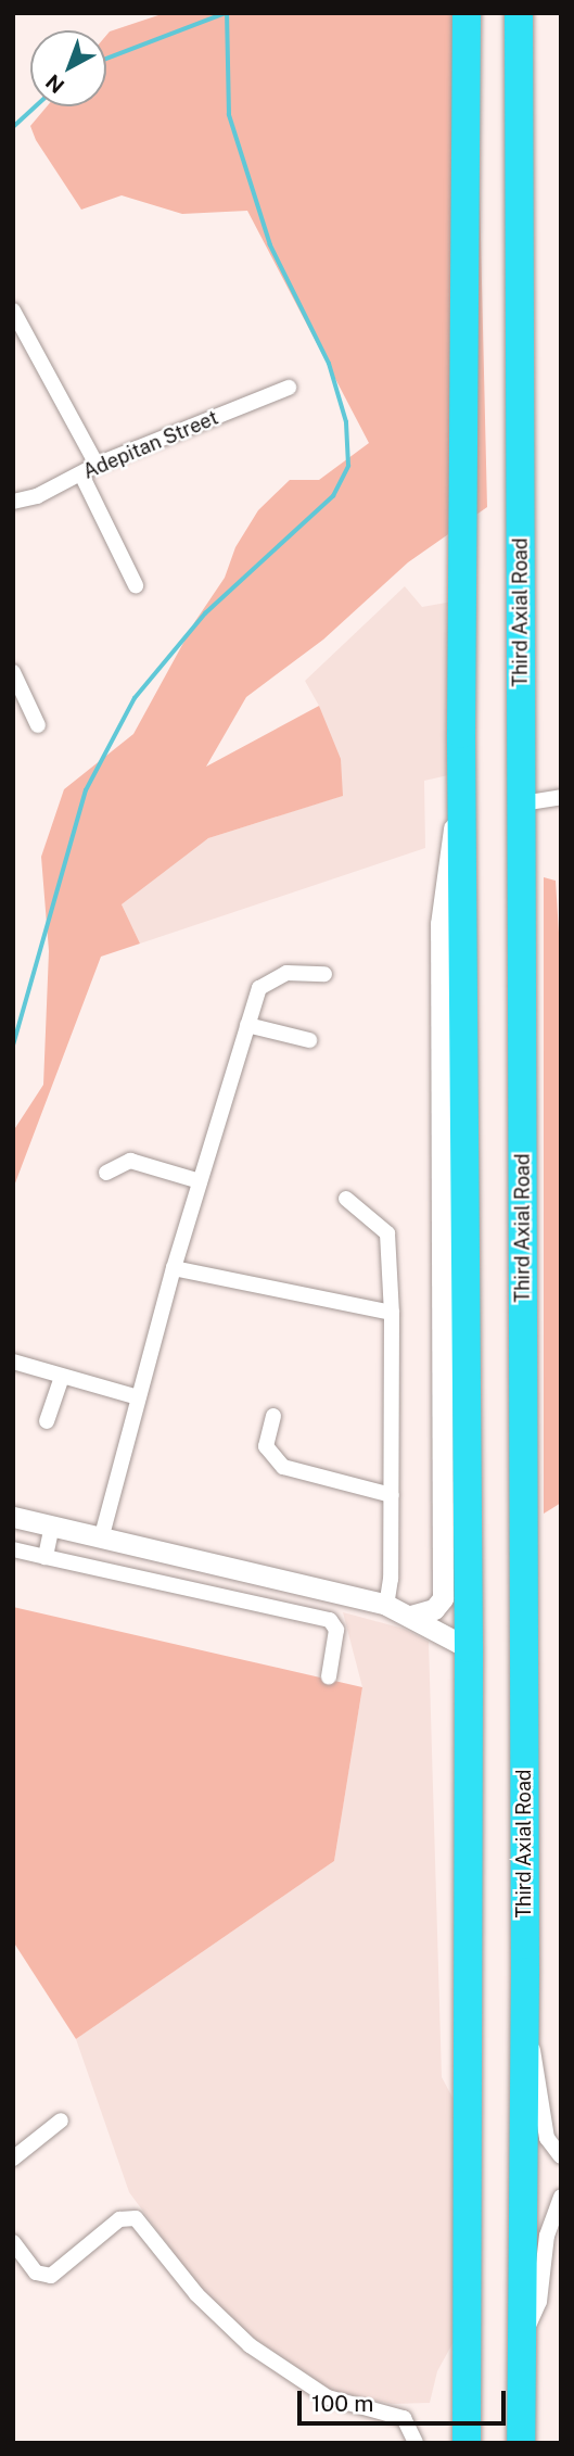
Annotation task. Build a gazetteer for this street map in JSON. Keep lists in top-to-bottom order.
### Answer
{
  "streets": {
    "highway": ["Third Axial Road"],
    "street": ["Adepitan Street"]
  },
  "scale_bar": "100 m",
  "north": "bottom left"
}
